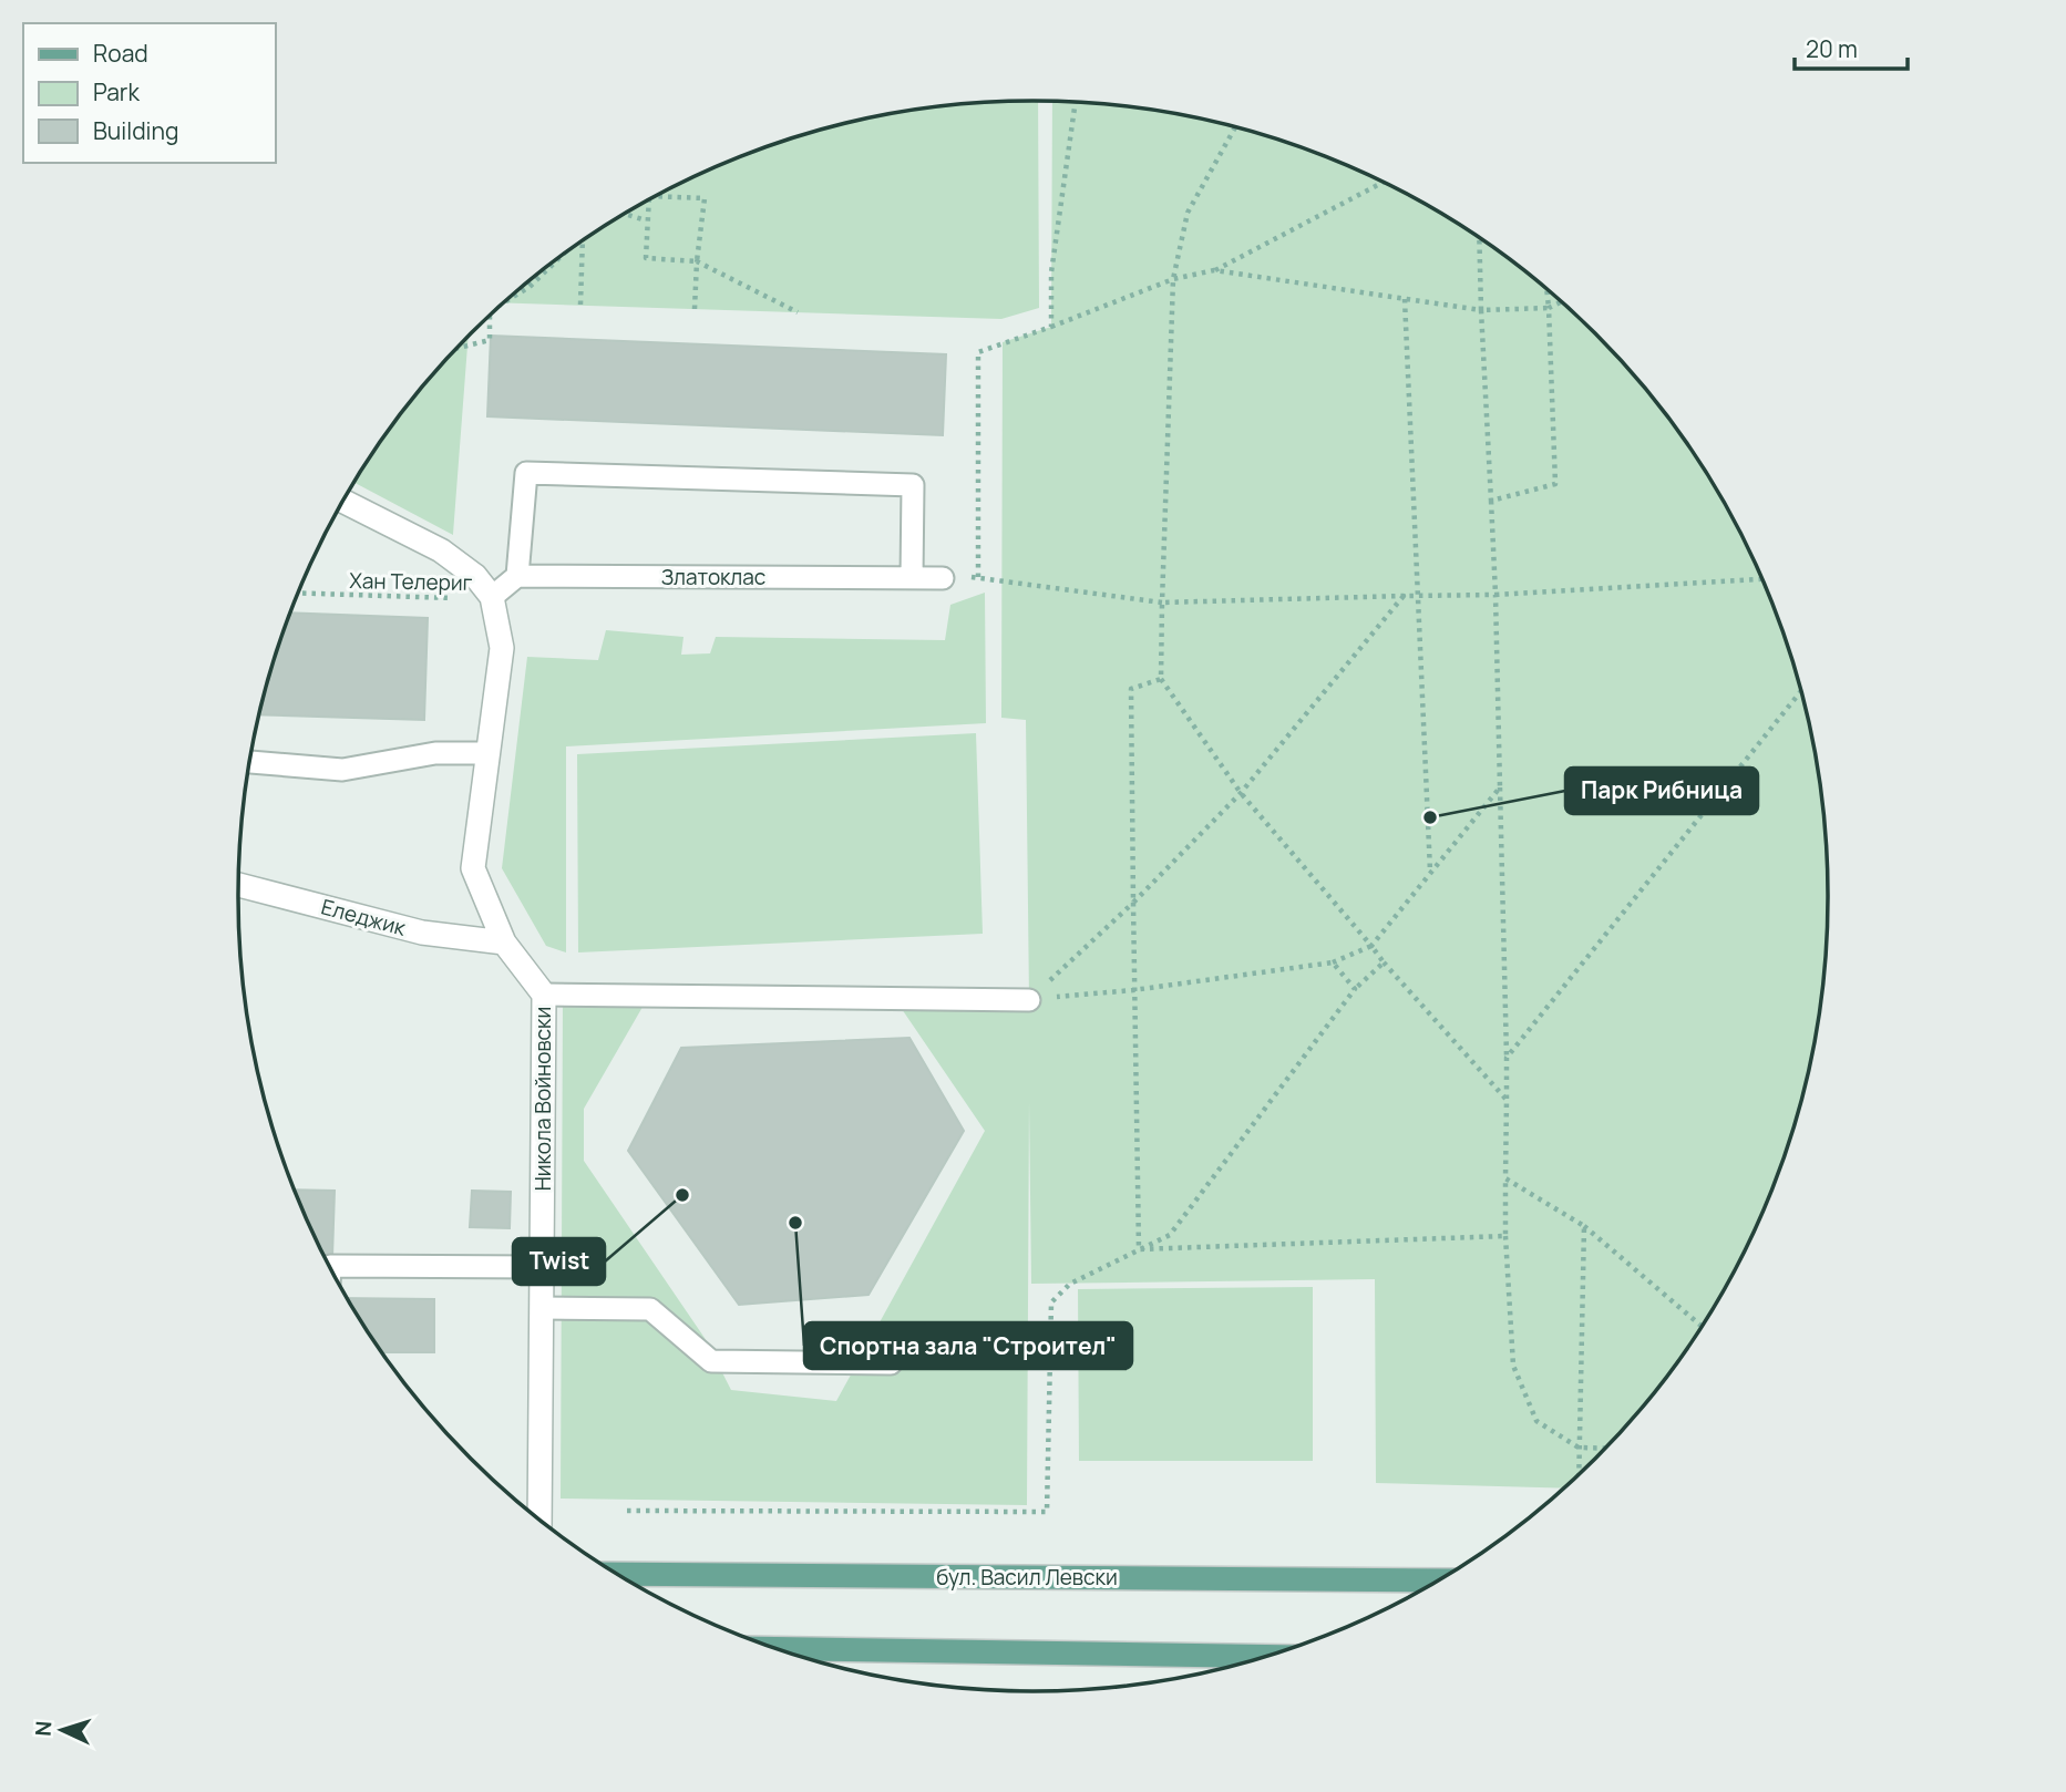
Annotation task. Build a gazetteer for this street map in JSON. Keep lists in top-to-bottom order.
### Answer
{
  "streets": {
    "main road": ["бул. Васил Левски"],
    "street": ["Еледжик", "Никола Войновски"],
    "lane": ["Златоклас"],
    "path": ["Хан Телериг"]
  },
  "crossings": [
    ["Хан Телериг", "Никола Войновски"],
    ["Еледжик", "Никола Войновски"]
  ],
  "places": ["Парк Рибница", "Twist", "Спортна зала \"Строител\""],
  "legend": ["Road", "Park", "Building"],
  "scale_bar": "20 m",
  "north": "left"
}
